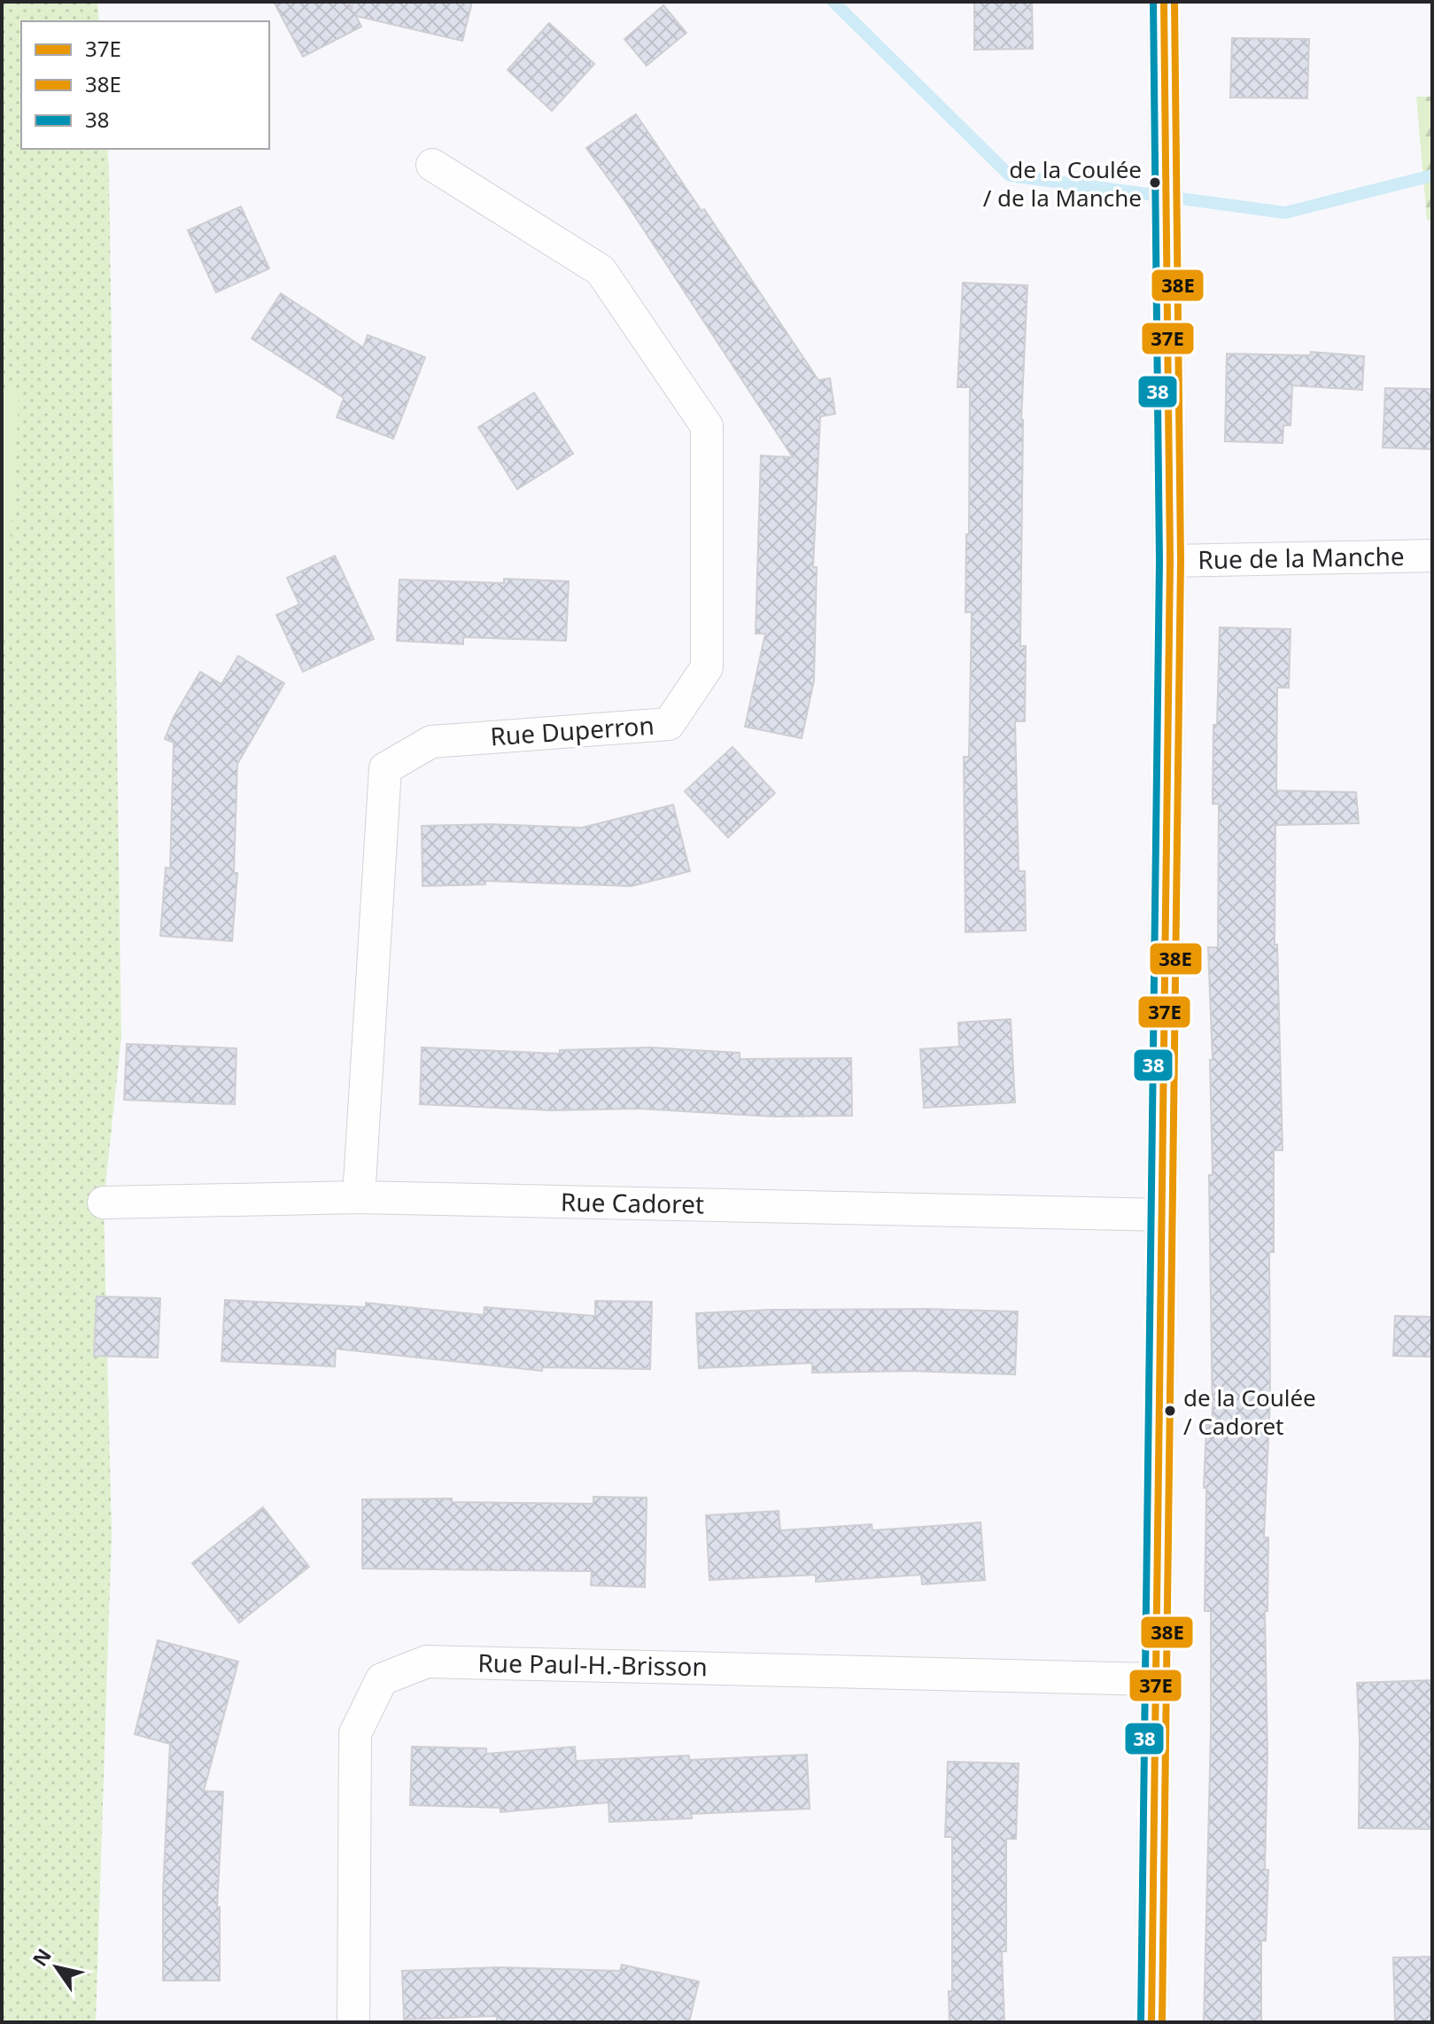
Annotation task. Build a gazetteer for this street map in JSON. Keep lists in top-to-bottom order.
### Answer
{
  "streets": {
    "street": [
      "Rue de la Manche",
      "Rue Duperron",
      "Rue Cadoret",
      "Rue Paul-H.-Brisson"
    ]
  },
  "crossings": [
    ["Rue Duperron", "Rue Cadoret"]
  ],
  "places": ["de la Coulée / de la Manche", "de la Coulée / Cadoret"],
  "lines": ["transit line 37E", "transit line 38E", "transit line 38"],
  "legend": ["37E", "38E", "38"],
  "north": "top left"
}
